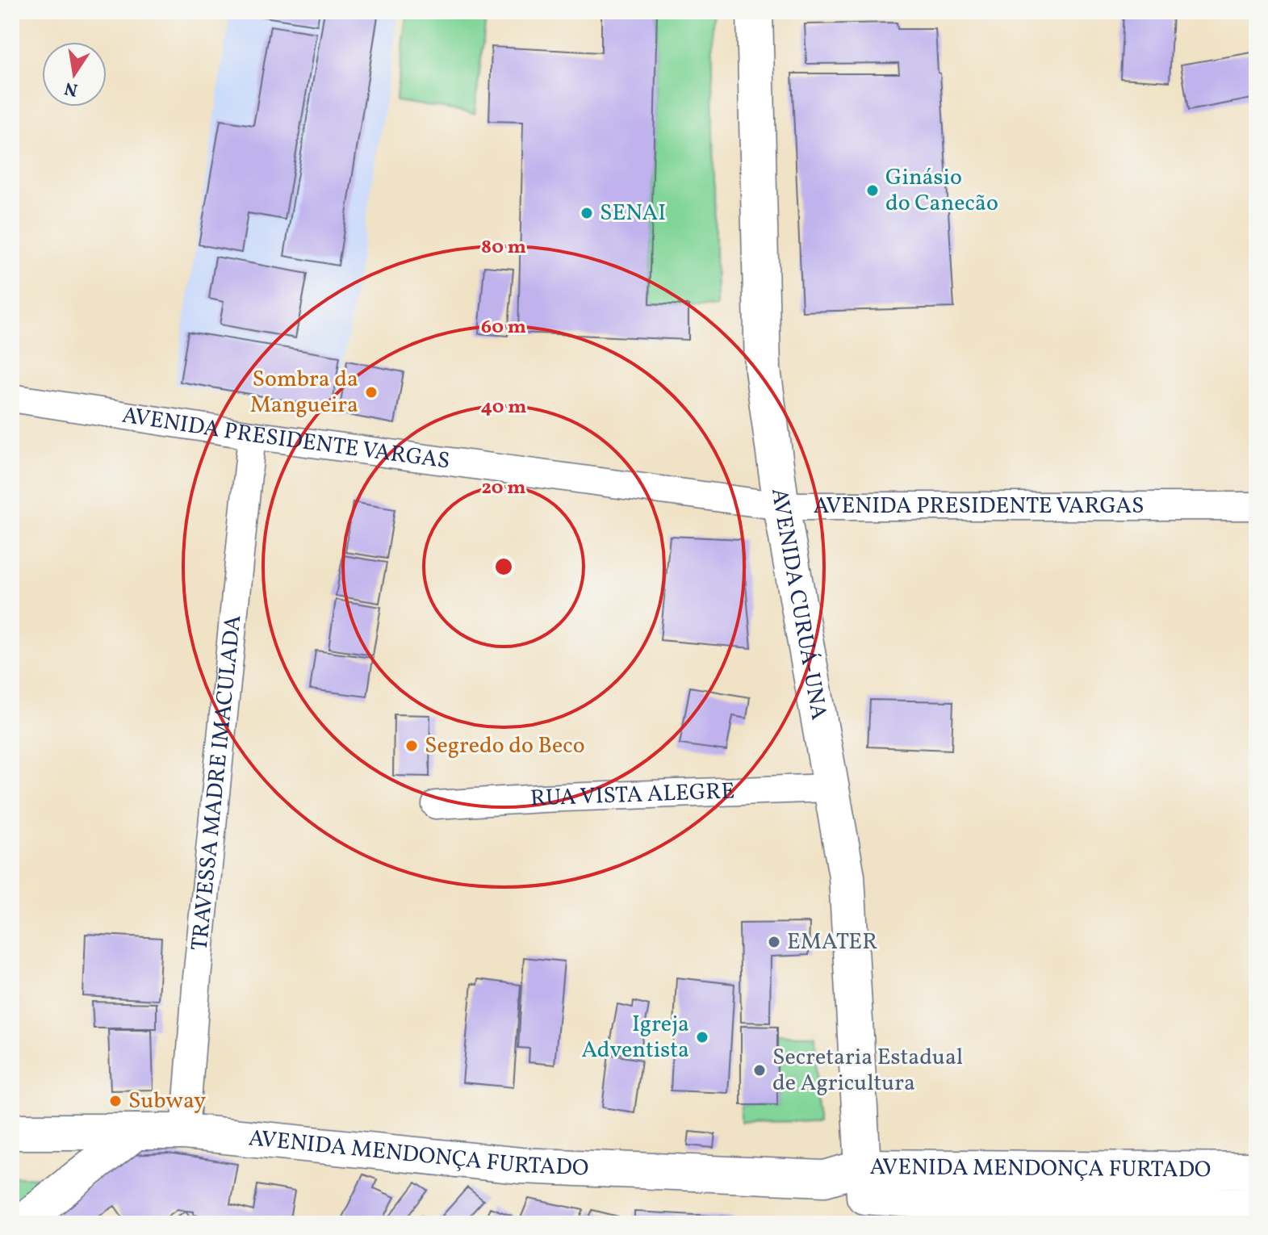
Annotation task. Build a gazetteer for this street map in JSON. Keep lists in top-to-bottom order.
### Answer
{
  "streets": {
    "main road": ["AVENIDA CURUÁ-UNA", "AVENIDA MENDONÇA FURTADO"],
    "street": ["AVENIDA PRESIDENTE VARGAS", "TRAVESSA MADRE IMACULADA", "RUA VISTA ALEGRE"]
  },
  "crossings": [
    ["AVENIDA PRESIDENTE VARGAS", "AVENIDA CURUÁ-UNA"],
    ["AVENIDA PRESIDENTE VARGAS", "TRAVESSA MADRE IMACULADA"],
    ["AVENIDA CURUÁ-UNA", "RUA VISTA ALEGRE"],
    ["AVENIDA CURUÁ-UNA", "AVENIDA MENDONÇA FURTADO"],
    ["TRAVESSA MADRE IMACULADA", "AVENIDA MENDONÇA FURTADO"]
  ],
  "places": [
    "Ginásio do Canecão",
    "SENAI",
    "Sombra da Mangueira",
    "Segredo do Beco",
    "EMATER",
    "Igreja Adventista",
    "Secretaria Estadual de Agricultura",
    "Subway"
  ],
  "north": "bottom",
  "rings": [
    "80 m",
    "60 m",
    "40 m",
    "20 m"
  ]
}
